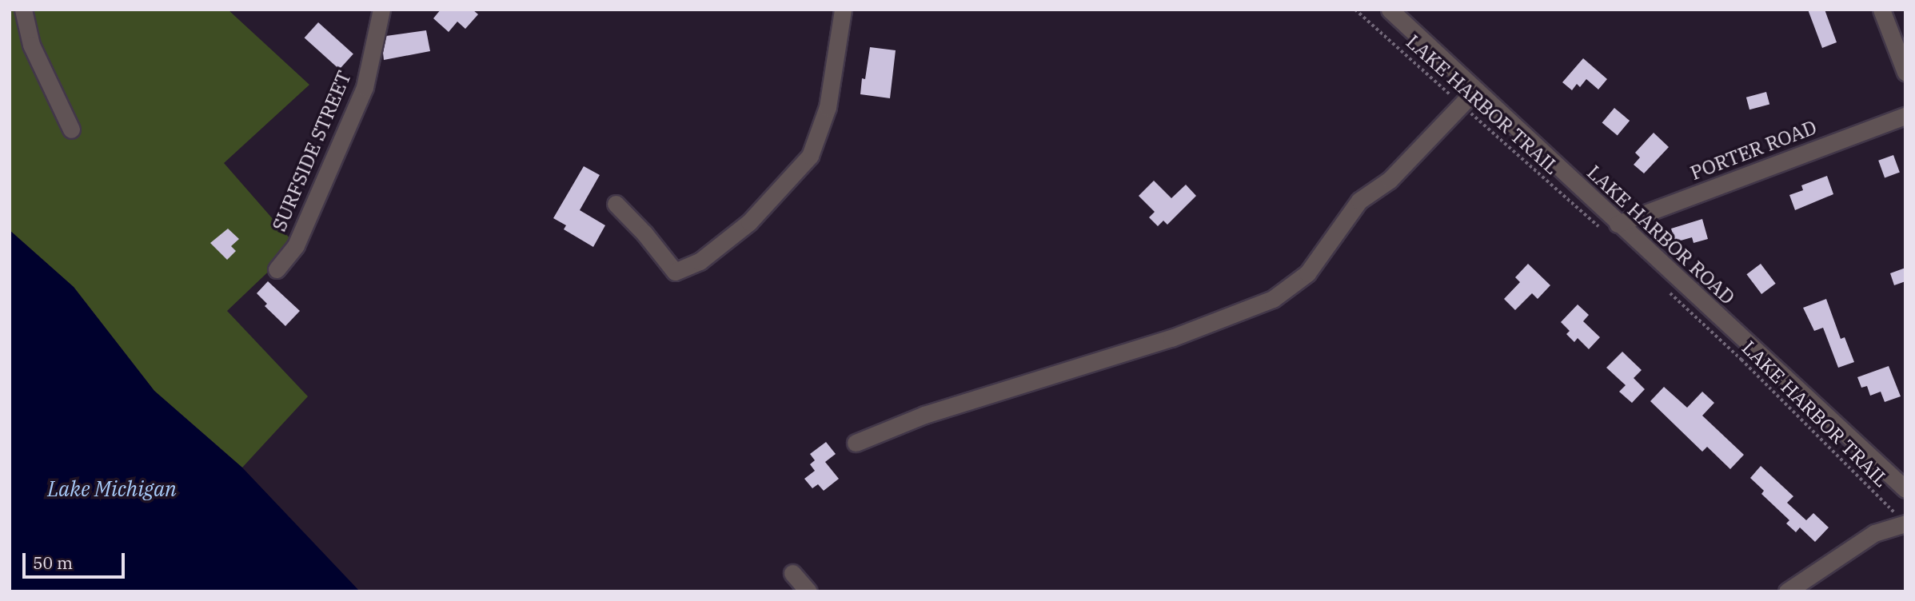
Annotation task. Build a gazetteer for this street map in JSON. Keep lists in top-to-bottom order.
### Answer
{
  "streets": {
    "street": ["PORTER ROAD", "SURFSIDE STREET", "LAKE HARBOR ROAD"],
    "path": ["LAKE HARBOR TRAIL"]
  },
  "crossings": [
    ["PORTER ROAD", "LAKE HARBOR ROAD"]
  ],
  "water": ["Lake Michigan"],
  "scale_bar": "50 m"
}
